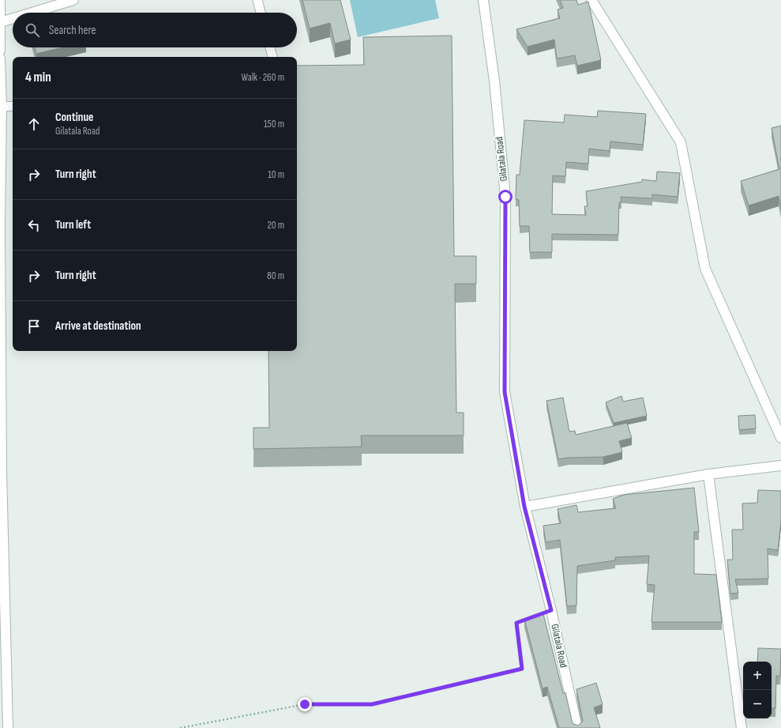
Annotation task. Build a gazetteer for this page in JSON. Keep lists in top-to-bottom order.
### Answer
{
  "streets": {
    "street": ["Gilatala Road"]
  },
  "page": {
    "search": "Search here",
    "heading": ["4 min", "Walk · 260 m"],
    "list": [
      ["Continue", "Gilatala Road", "150 m"],
      ["Turn right", "10 m"],
      ["Turn left", "20 m"],
      ["Turn right", "80 m"],
      "Arrive at destination"
    ],
    "map_buttons": ["+", "−"]
  }
}
